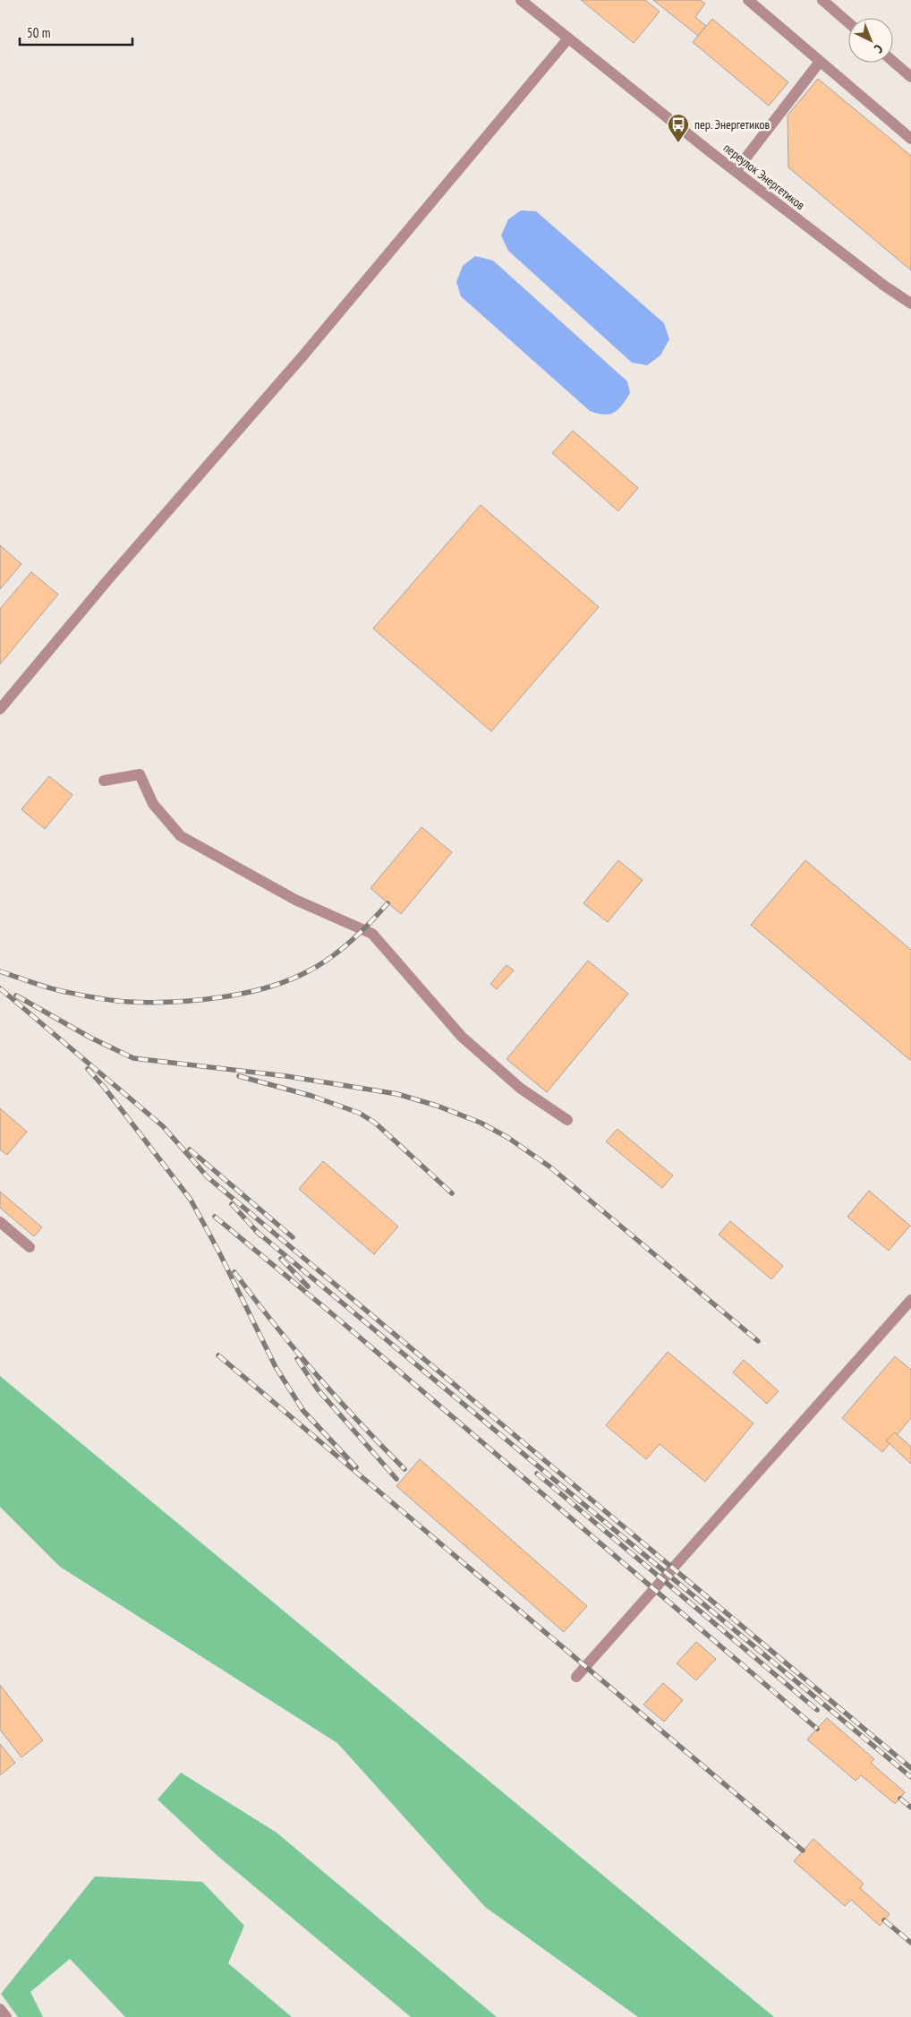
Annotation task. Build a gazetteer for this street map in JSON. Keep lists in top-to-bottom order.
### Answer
{
  "streets": {
    "street": ["переулок Энергетиков"]
  },
  "places": {
    "bus stop": ["пер. Энергетиков"]
  },
  "scale_bar": "50 m",
  "north": "bottom right"
}
